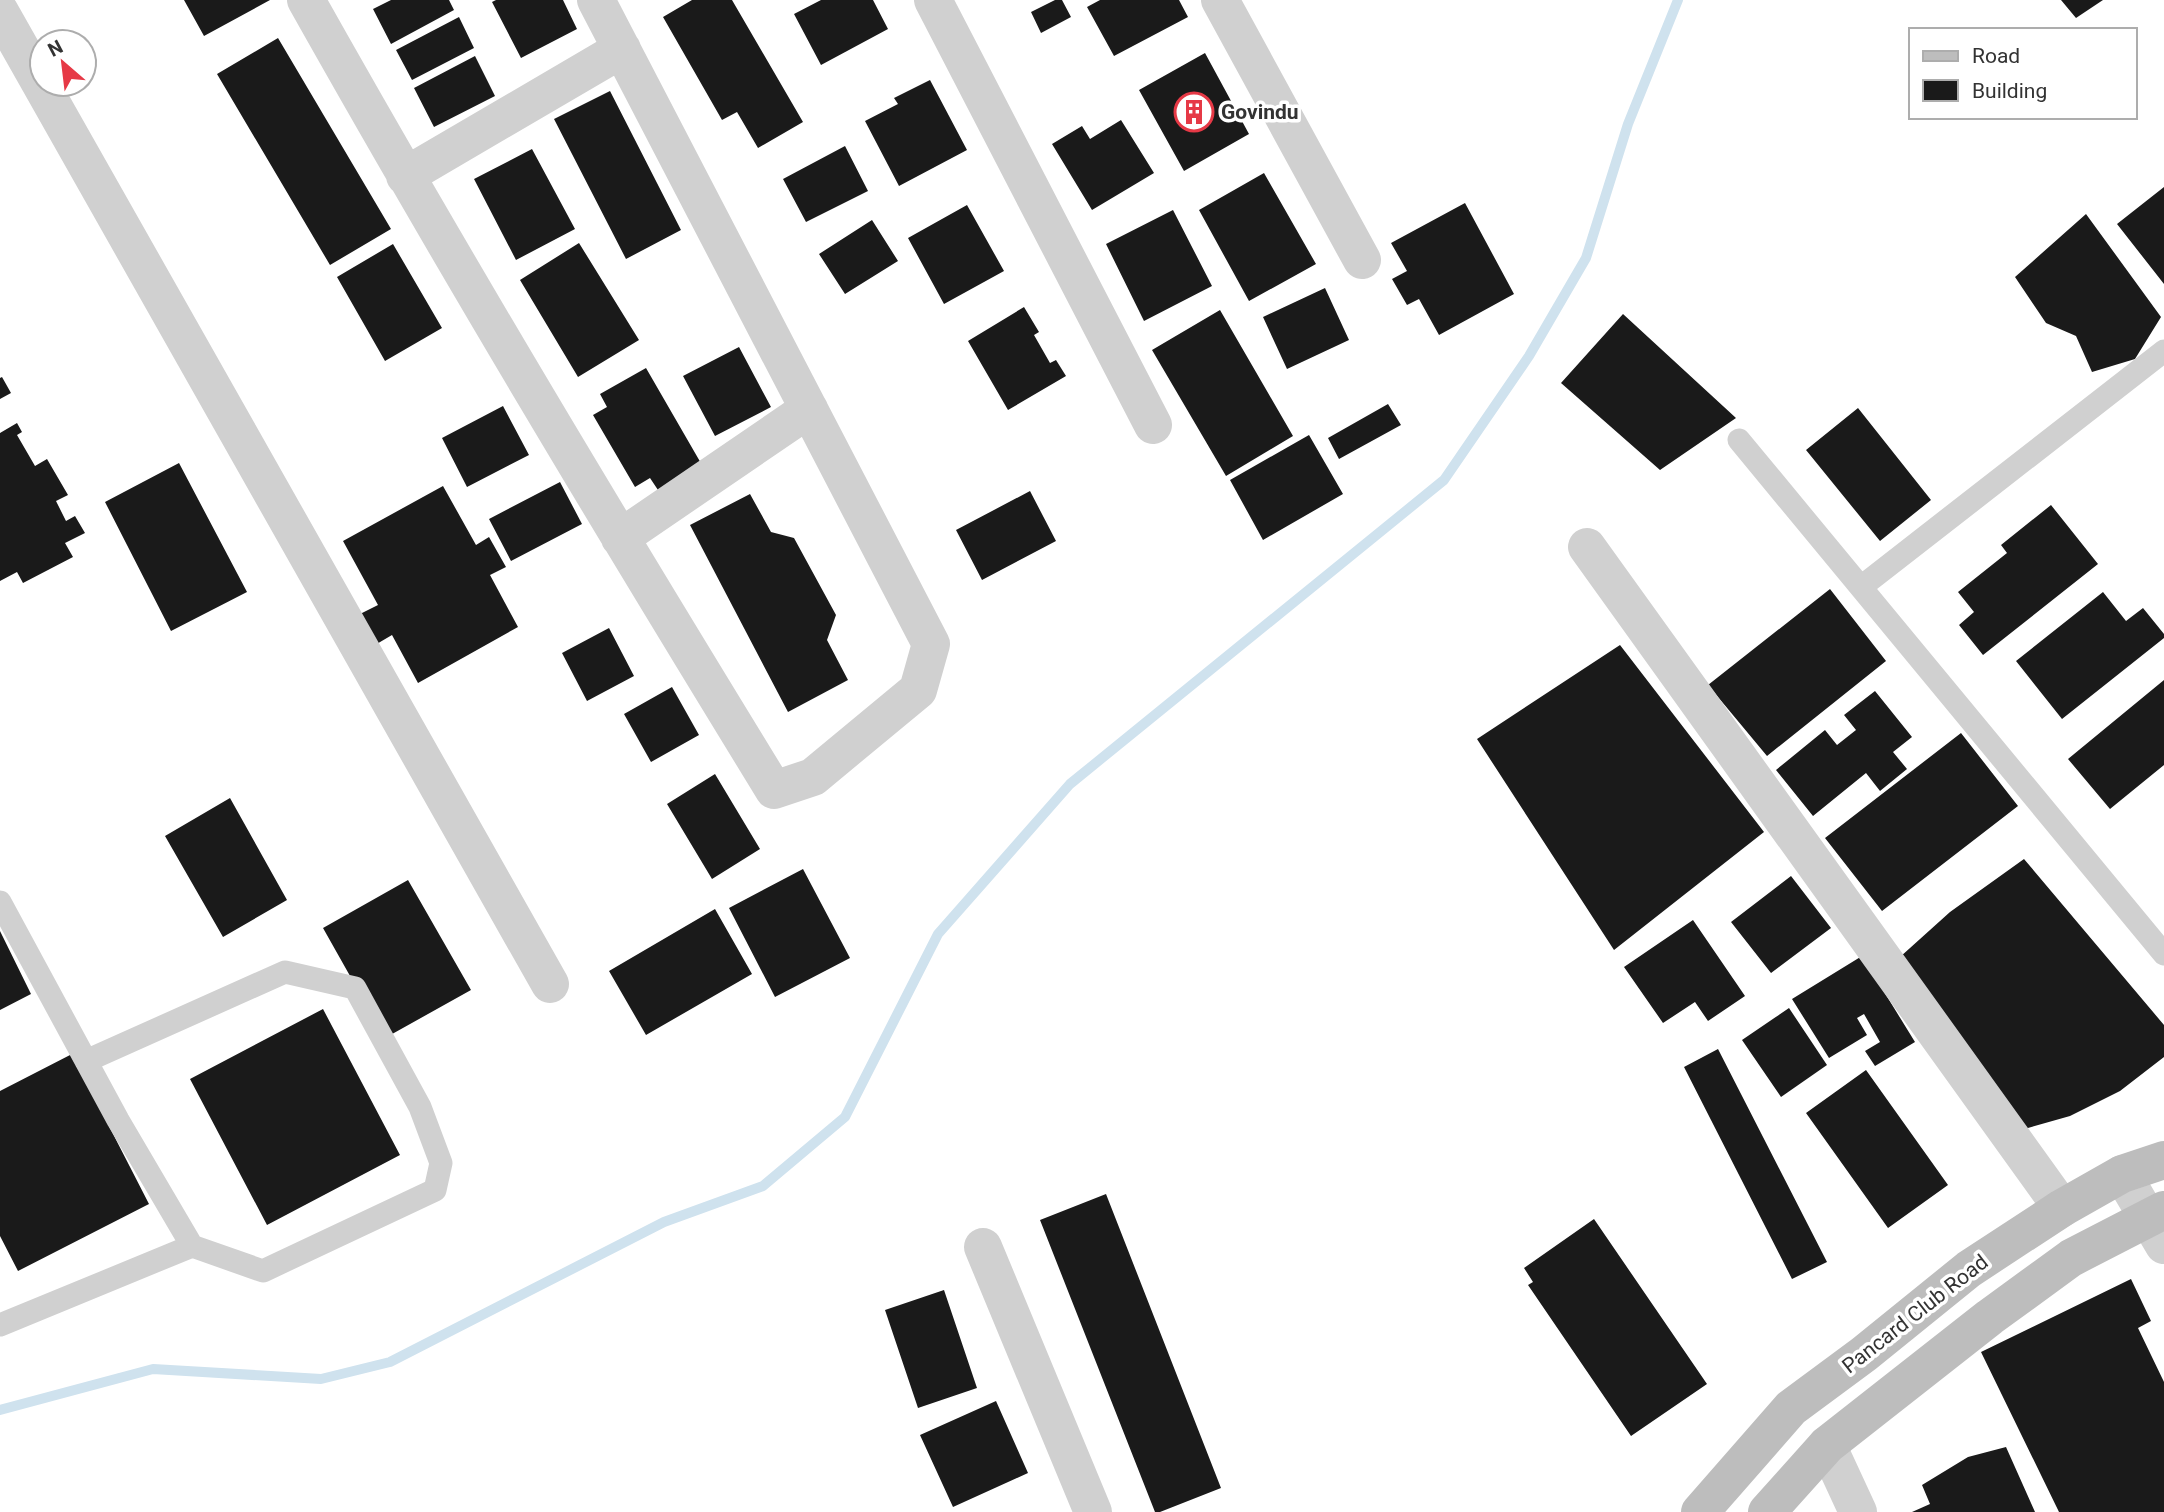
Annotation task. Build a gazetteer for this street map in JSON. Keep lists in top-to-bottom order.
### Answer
{
  "streets": {
    "main road": ["Pancard Club Road"]
  },
  "places": {
    "building": ["Govindu"]
  },
  "legend": ["Road", "Building"],
  "north": "top left"
}
